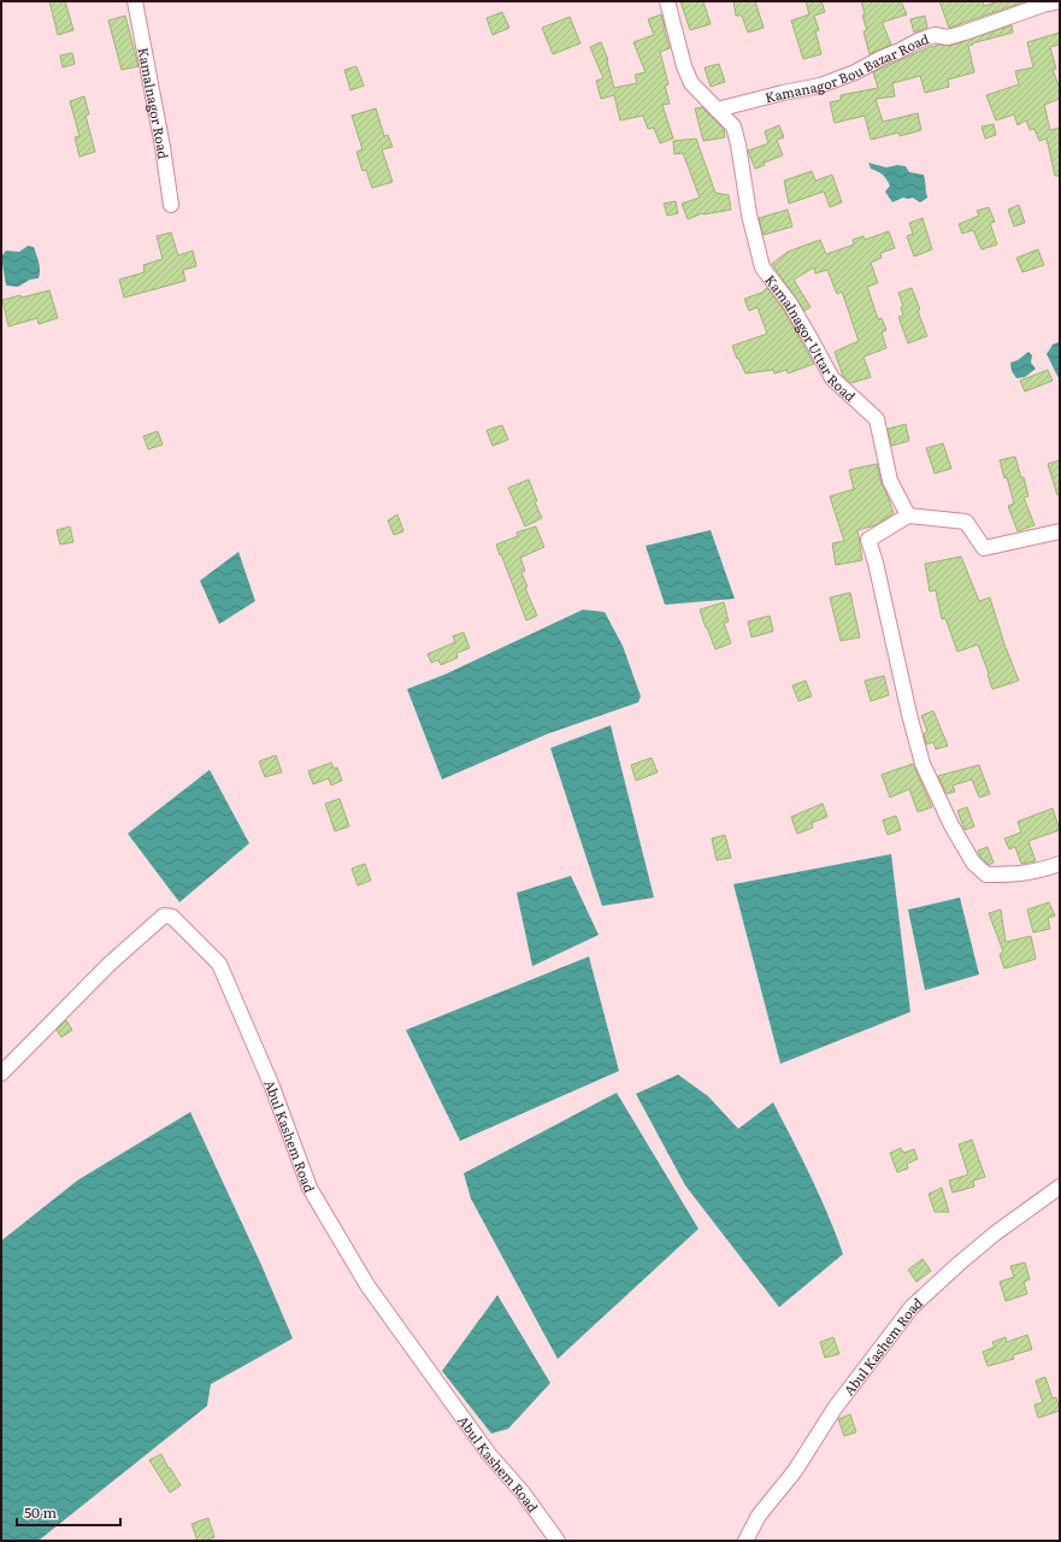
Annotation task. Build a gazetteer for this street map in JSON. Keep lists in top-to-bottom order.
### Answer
{
  "streets": {
    "street": [
      "Kamanagor Bou Bazar Road",
      "Kamalnagor Road",
      "Kamalnagor Uttar Road",
      "Abul Kashem Road"
    ]
  },
  "crossings": [
    ["Kamanagor Bou Bazar Road", "Kamalnagor Uttar Road"]
  ],
  "scale_bar": "50 m"
}
